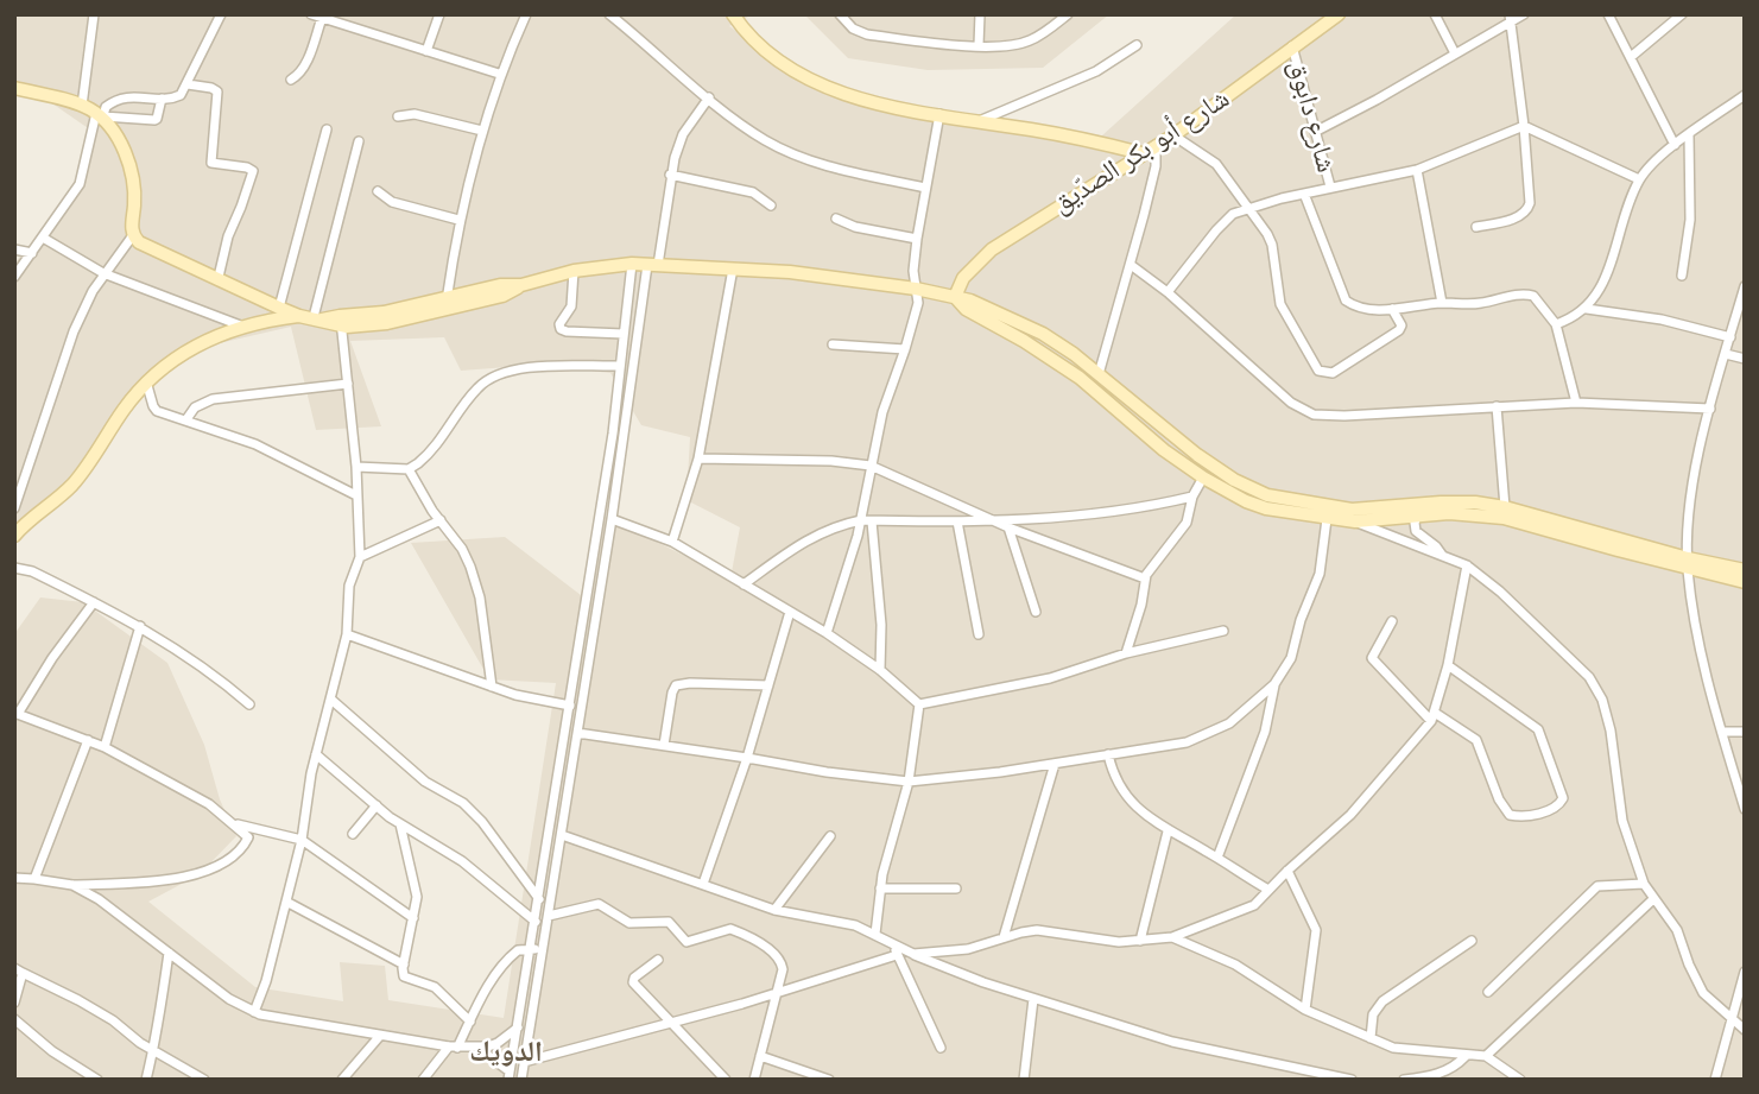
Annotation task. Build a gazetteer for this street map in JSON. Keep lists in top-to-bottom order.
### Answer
{
  "streets": {
    "street": ["شارع دابوق", "شارع أبو بكر الصدّيق"]
  },
  "crossings": [
    ["شارع دابوق", "شارع أبو بكر الصدّيق"]
  ],
  "districts": ["الدويك"]
}
